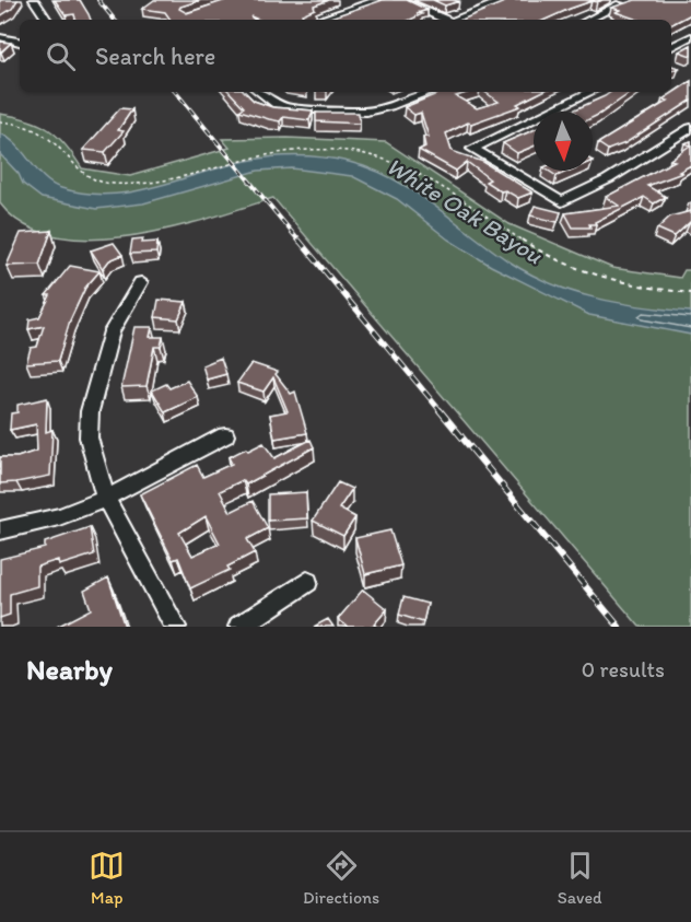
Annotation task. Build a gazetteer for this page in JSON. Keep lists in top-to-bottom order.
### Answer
{
  "water": ["White Oak Bayou"],
  "north": "bottom",
  "page": {
    "search": "Search here",
    "heading": ["Nearby", "0 results"],
    "nav": ["Map", "Directions", "Saved"]
  }
}
